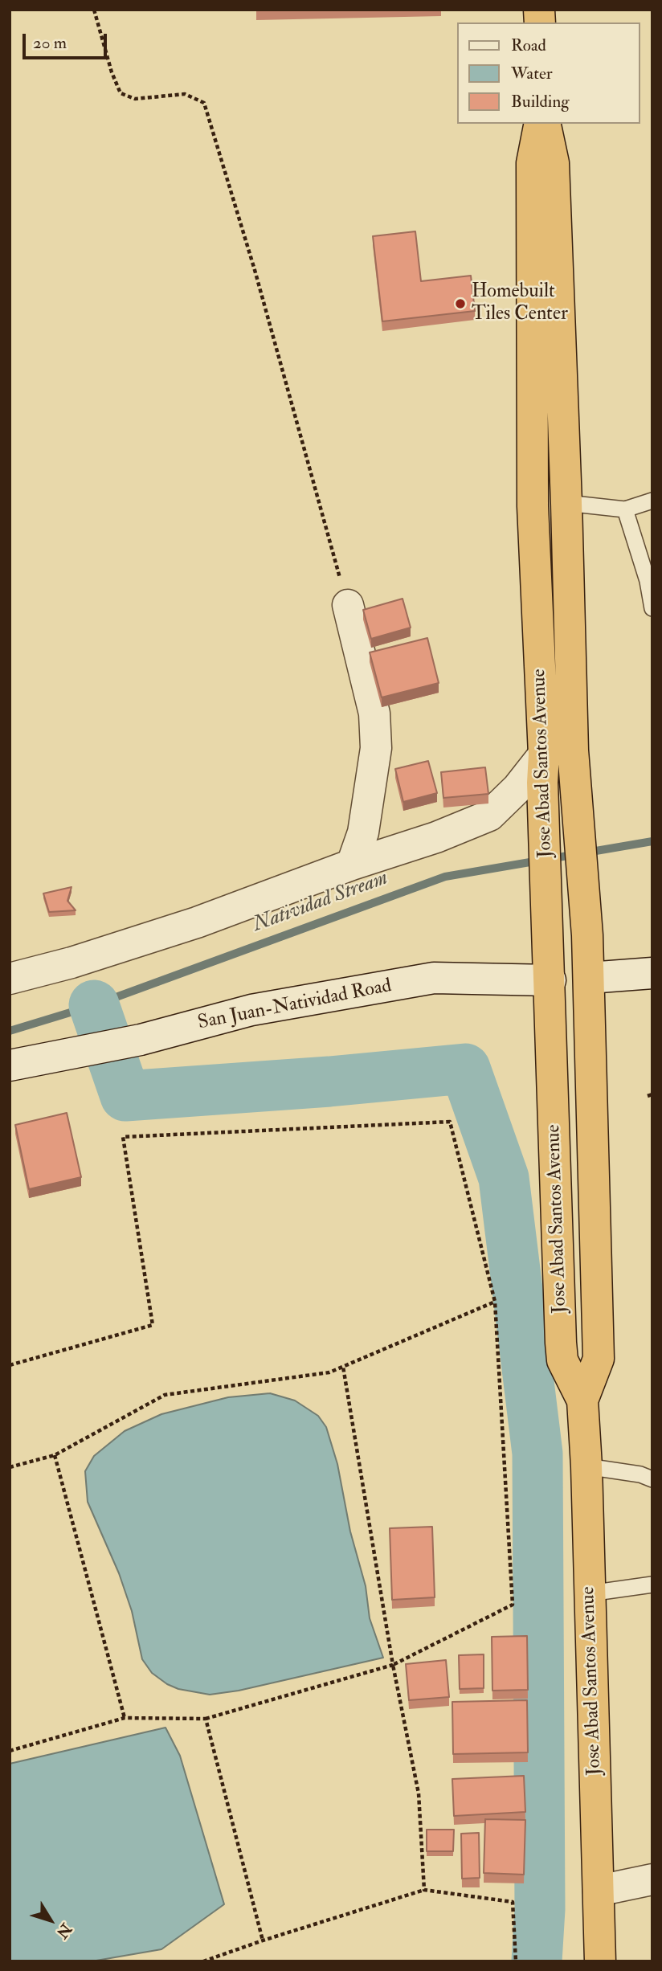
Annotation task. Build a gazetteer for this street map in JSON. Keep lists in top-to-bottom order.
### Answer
{
  "streets": {
    "highway": ["Jose Abad Santos Avenue"],
    "street": ["San Juan-Natividad Road"]
  },
  "crossings": [
    ["Jose Abad Santos Avenue", "San Juan-Natividad Road"]
  ],
  "water": ["Natividad Stream"],
  "places": ["Homebuilt Tiles Center"],
  "legend": ["Road", "Water", "Building"],
  "scale_bar": "20 m",
  "north": "bottom right"
}
